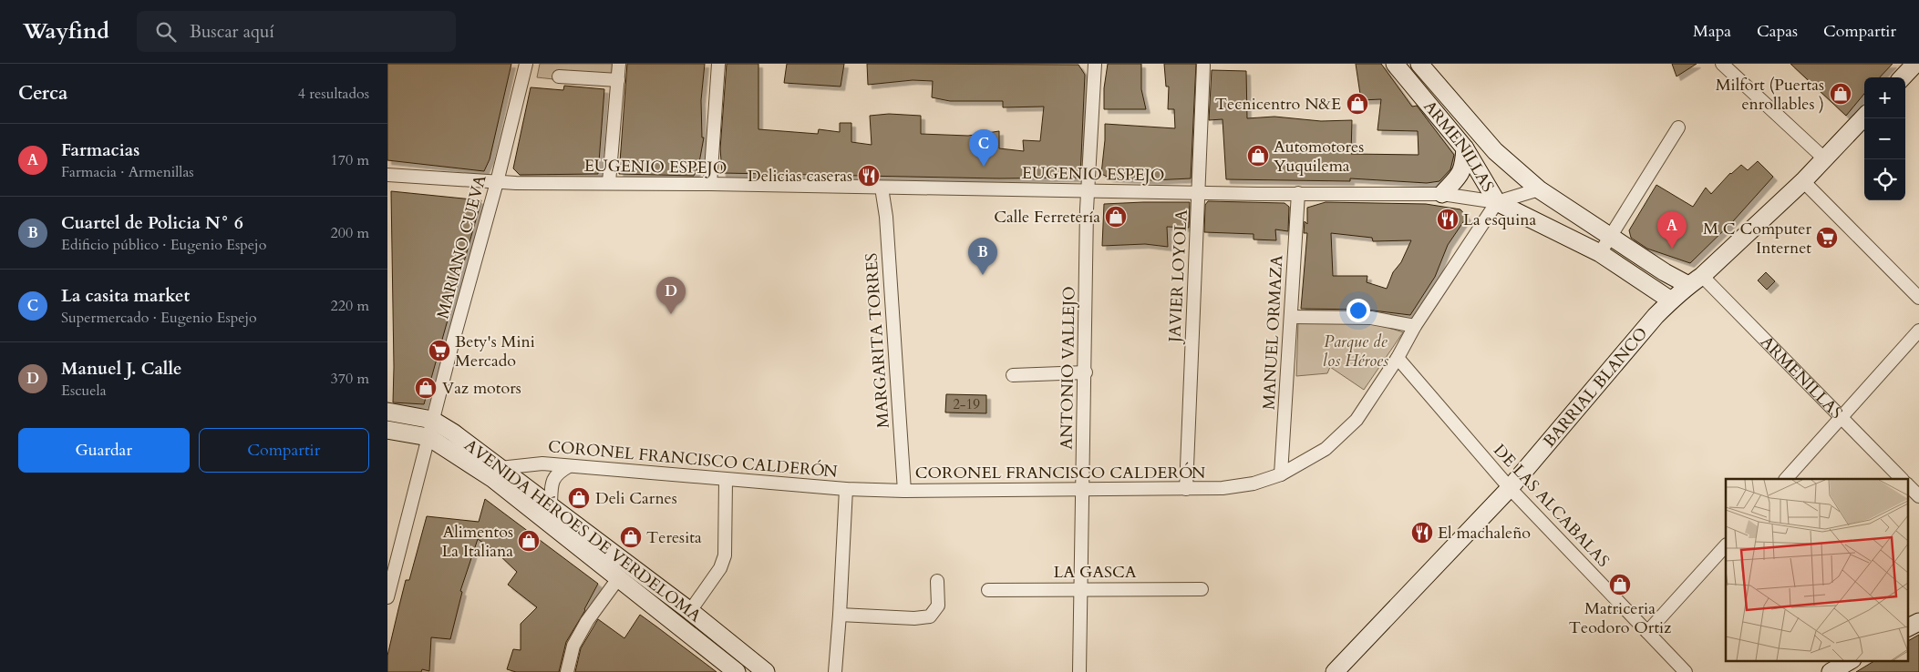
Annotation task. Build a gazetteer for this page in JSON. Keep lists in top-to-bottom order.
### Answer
{
  "streets": {
    "main road": ["ARMENILLAS", "BARRIAL BLANCO", "AVENIDA HÉROES DE VERDELOMA"],
    "street": [
      "EUGENIO ESPEJO",
      "MARIANO CUEVA",
      "JAVIER LOYOLA",
      "MANUEL ORMAZA",
      "MARGARITA TORRES",
      "ANTONIO VALLEJO",
      "CORONEL FRANCISCO CALDERÓN",
      "DE LAS ALCABALAS",
      "LA GASCA"
    ]
  },
  "crossings": [
    ["ARMENILLAS", "EUGENIO ESPEJO"],
    ["ARMENILLAS", "BARRIAL BLANCO"],
    ["ARMENILLAS", "CORONEL FRANCISCO CALDERÓN"],
    ["EUGENIO ESPEJO", "MARIANO CUEVA"],
    ["EUGENIO ESPEJO", "JAVIER LOYOLA"],
    ["EUGENIO ESPEJO", "MANUEL ORMAZA"],
    ["EUGENIO ESPEJO", "MARGARITA TORRES"],
    ["EUGENIO ESPEJO", "ANTONIO VALLEJO"],
    ["EUGENIO ESPEJO", "CORONEL FRANCISCO CALDERÓN"],
    ["MARIANO CUEVA", "AVENIDA HÉROES DE VERDELOMA"],
    ["JAVIER LOYOLA", "CORONEL FRANCISCO CALDERÓN"],
    ["MANUEL ORMAZA", "CORONEL FRANCISCO CALDERÓN"],
    ["MARGARITA TORRES", "CORONEL FRANCISCO CALDERÓN"],
    ["ANTONIO VALLEJO", "CORONEL FRANCISCO CALDERÓN"],
    ["ANTONIO VALLEJO", "LA GASCA"],
    ["BARRIAL BLANCO", "DE LAS ALCABALAS"],
    ["CORONEL FRANCISCO CALDERÓN", "DE LAS ALCABALAS"],
    ["CORONEL FRANCISCO CALDERÓN", "AVENIDA HÉROES DE VERDELOMA"]
  ],
  "parks": ["Parque de los Héroes"],
  "places": {
    "shop": [
      "Milfort (Puertas enrollables )",
      "Tecnicentro N&E",
      "Automotores Yuquilema",
      "Calle Ferretería",
      "Vaz motors",
      "Deli Carnes",
      "Teresita",
      "Alimentos La Italiana",
      "Matriceria Teodoro Ortiz"
    ],
    "restaurant": ["Delicias caseras", "La esquina", "El machaleño"],
    "supermarket": ["M C Computer Internet", "Bety's Mini Mercado"]
  },
  "house_numbers": ["2-19"],
  "page": {
    "header": "Wayfind",
    "search": "Buscar aquí",
    "nav": ["Mapa", "Capas", "Compartir"],
    "heading": ["Cerca", "4 resultados"],
    "map_buttons": ["+", "−"],
    "list": [
      {
        "mark": "A",
        "name": "Farmacias",
        "note": "Farmacia · Armenillas",
        "value": "170 m"
      },
      {
        "mark": "B",
        "name": "Cuartel de Policia N° 6",
        "note": "Edificio público · Eugenio Espejo",
        "value": "200 m"
      },
      {
        "mark": "C",
        "name": "La casita market",
        "note": "Supermercado · Eugenio Espejo",
        "value": "220 m"
      },
      {
        "mark": "D",
        "name": "Manuel J. Calle",
        "note": "Escuela",
        "value": "370 m"
      }
    ],
    "pins": [
      "C",
      "A",
      "B",
      "D"
    ],
    "buttons": ["Guardar", "Compartir"]
  }
}
